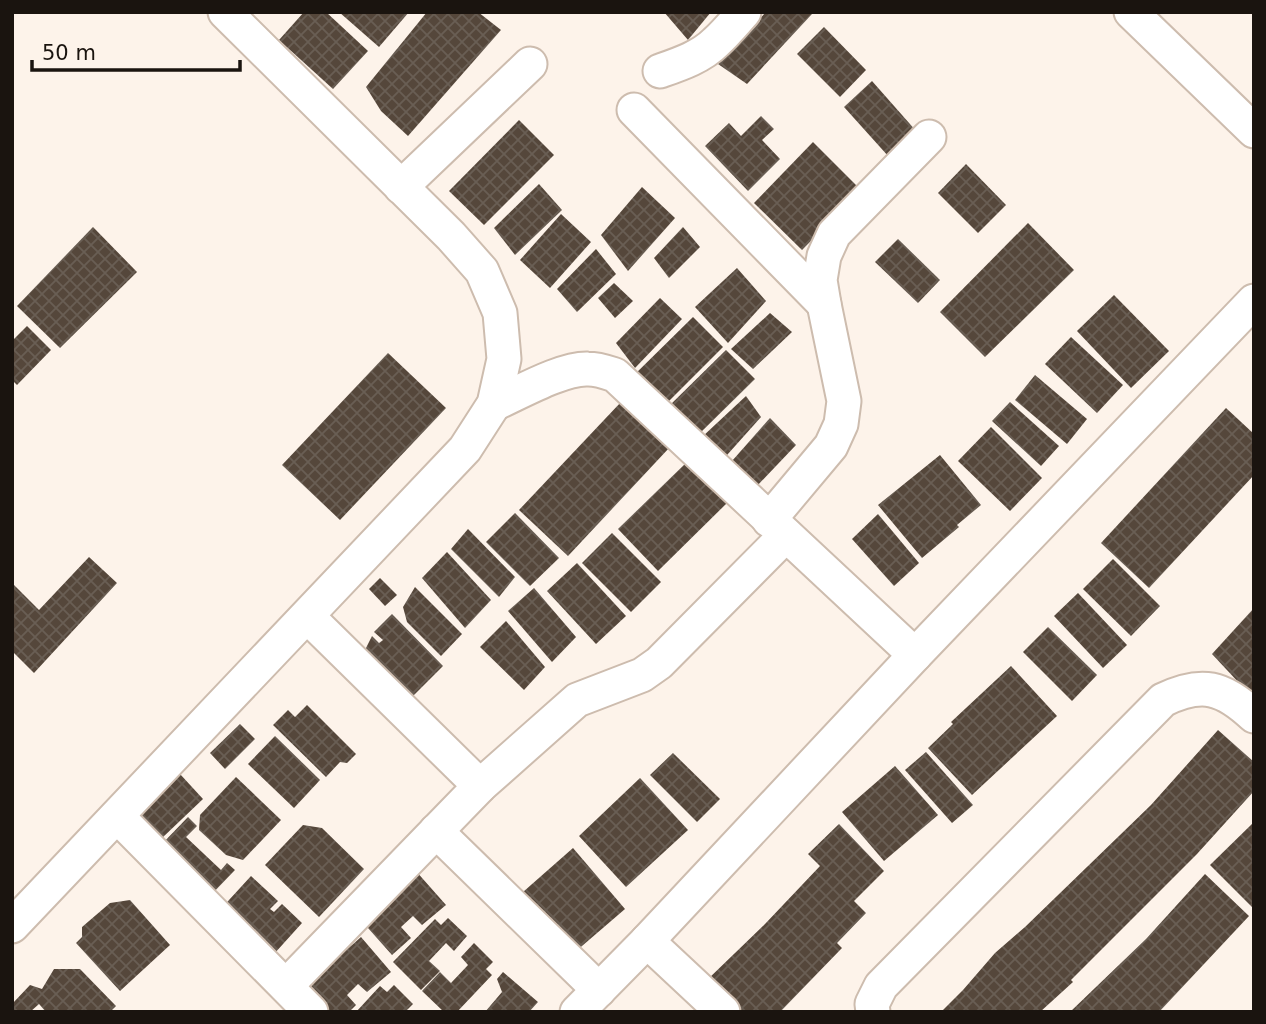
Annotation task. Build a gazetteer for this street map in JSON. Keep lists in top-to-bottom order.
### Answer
{
  "scale_bar": "50 m"
}
